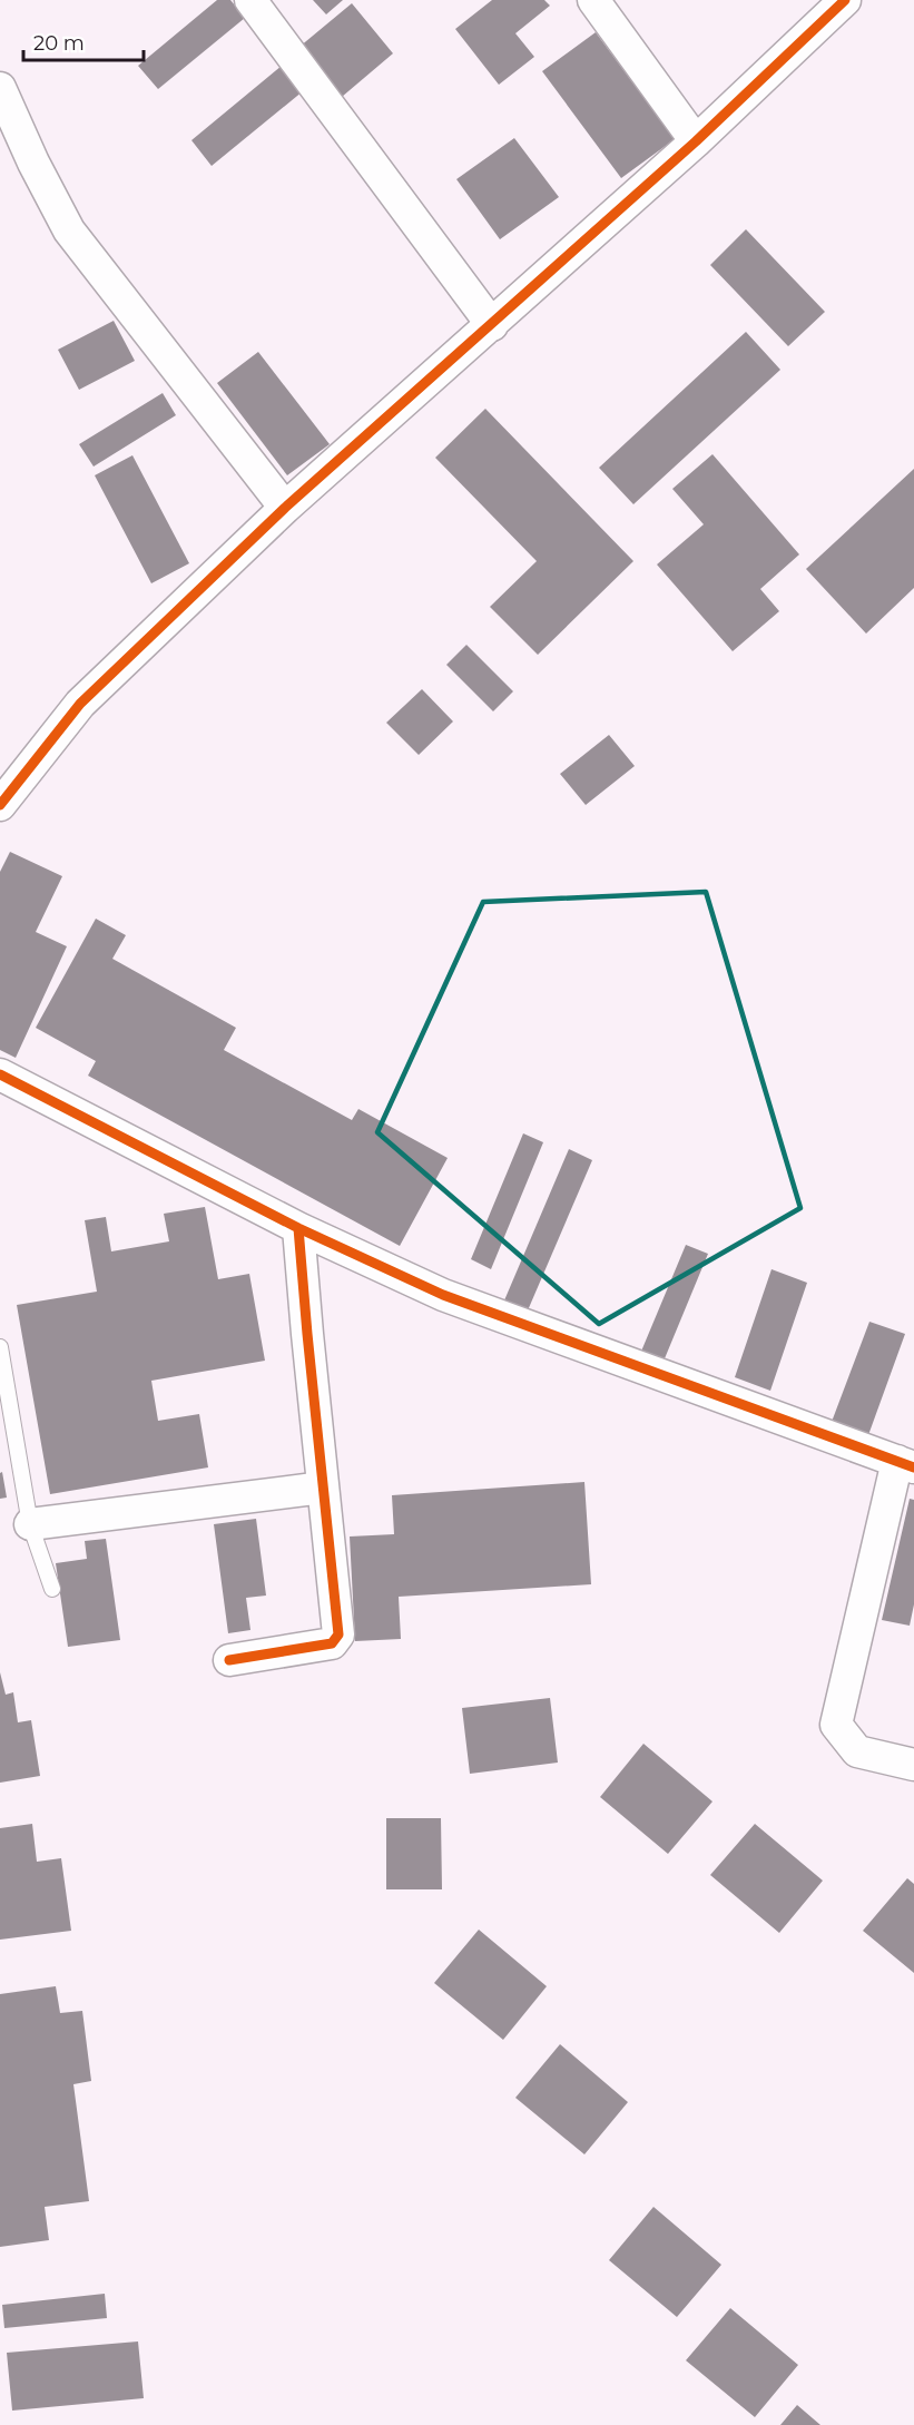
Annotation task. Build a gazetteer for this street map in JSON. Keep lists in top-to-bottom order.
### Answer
{
  "scale_bar": "20 m"
}
